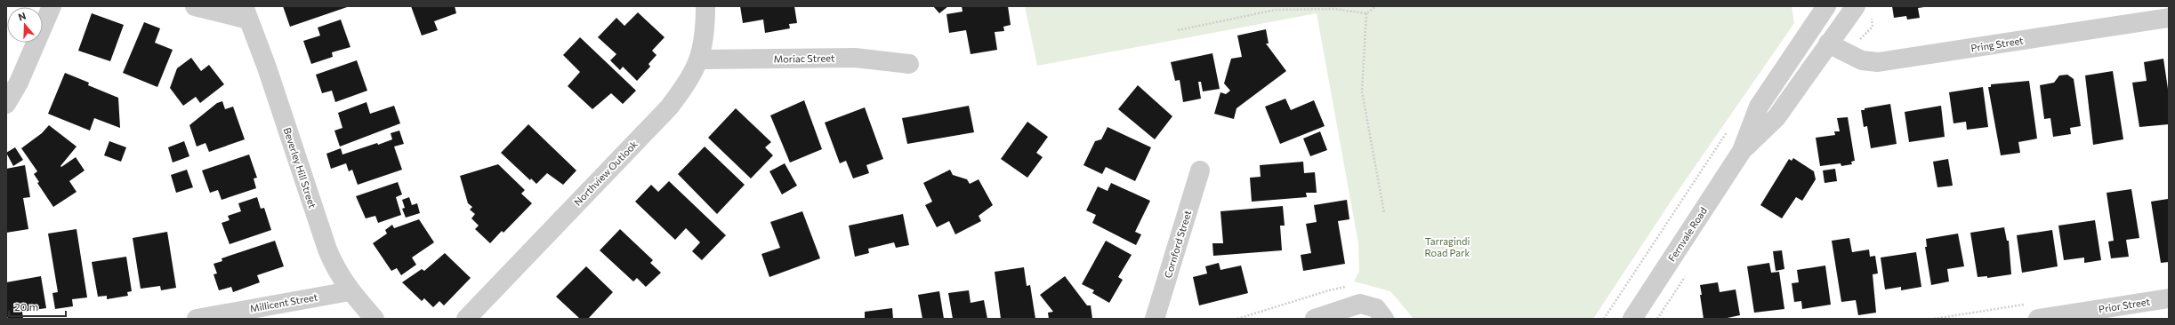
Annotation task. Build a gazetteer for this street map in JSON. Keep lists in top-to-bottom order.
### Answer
{
  "streets": {
    "street": [
      "Pring Street",
      "Moriac Street",
      "Beverley Hill Street",
      "Northview Outlook",
      "Fernvale Road",
      "Cornford Street",
      "Millicent Street",
      "Prior Street"
    ]
  },
  "crossings": [
    ["Pring Street", "Fernvale Road"],
    ["Moriac Street", "Northview Outlook"],
    ["Beverley Hill Street", "Millicent Street"]
  ],
  "parks": ["Tarragindi Road Park"],
  "scale_bar": "20 m",
  "north": "top"
}
